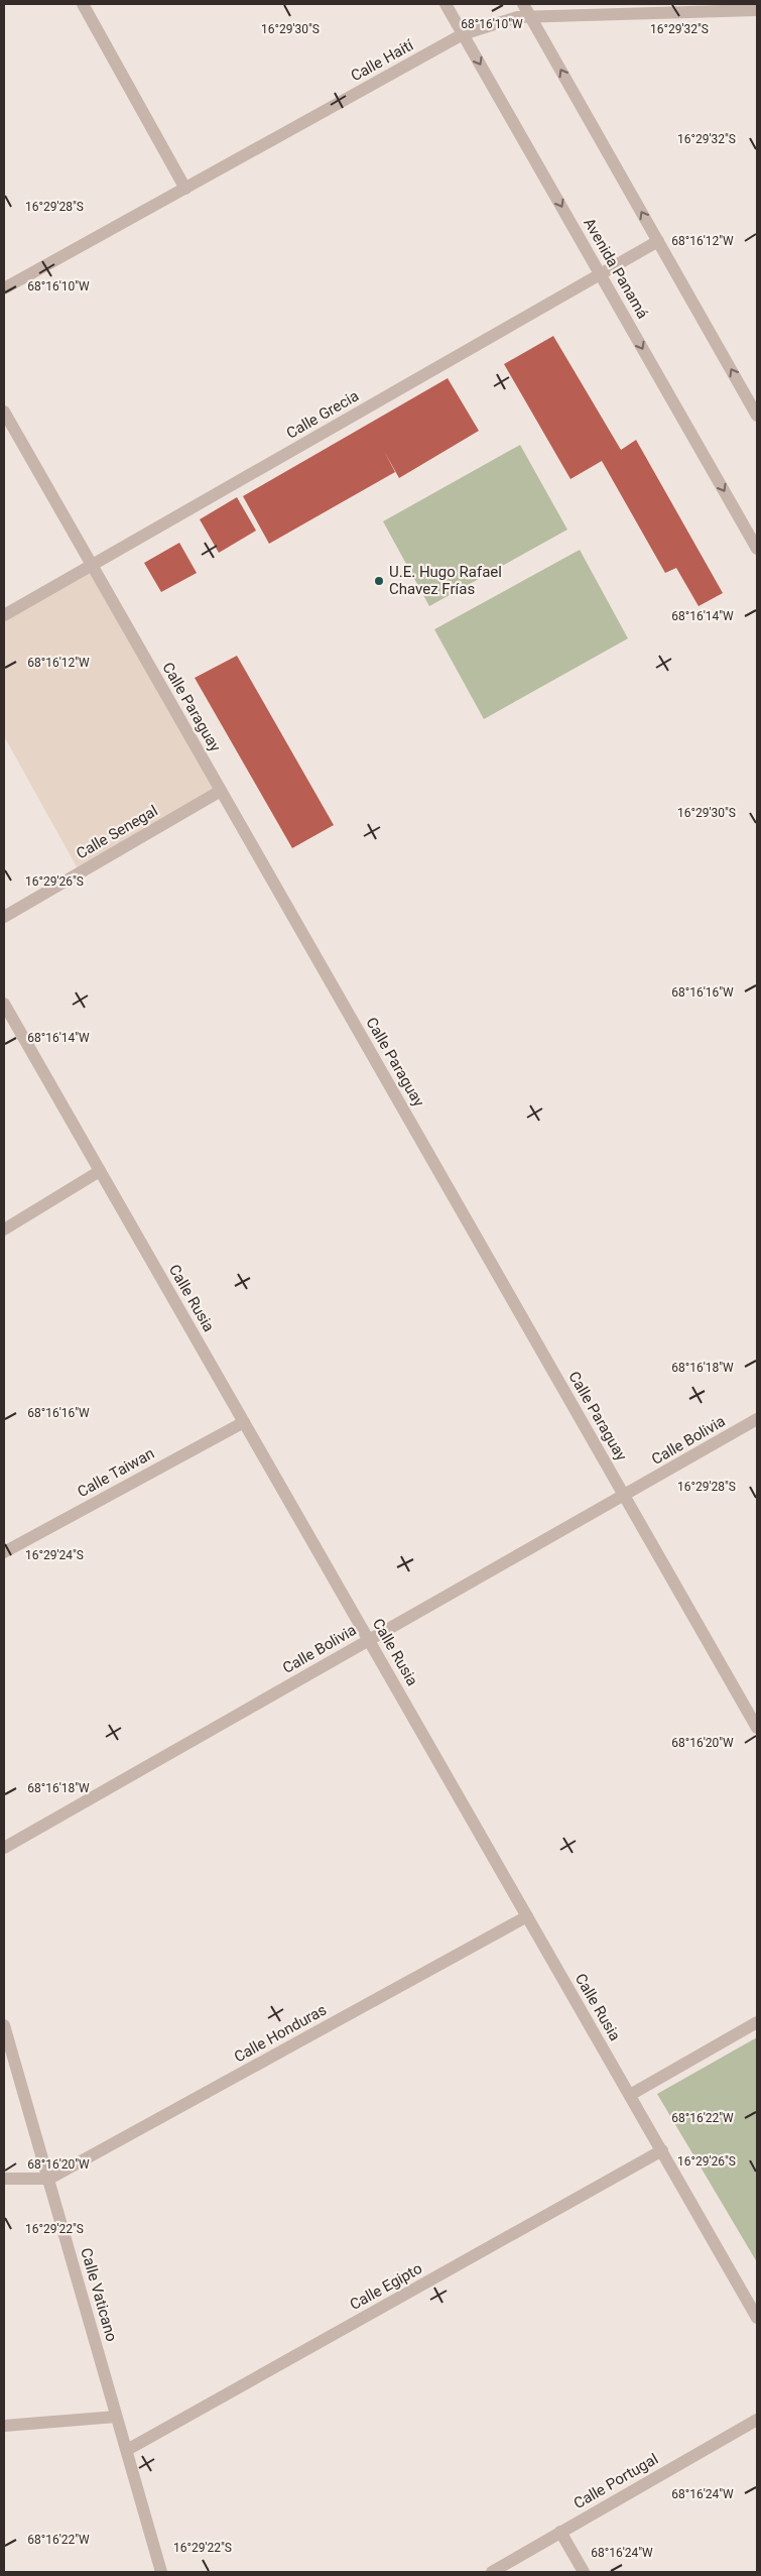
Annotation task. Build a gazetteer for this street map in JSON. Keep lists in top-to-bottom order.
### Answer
{
  "streets": {
    "street": [
      "Calle Haití",
      "Avenida Panamá",
      "Calle Grecia",
      "Calle Paraguay",
      "Calle Senegal",
      "Calle Rusia",
      "Calle Bolivia",
      "Calle Taiwan",
      "Calle Honduras",
      "Calle Egipto",
      "Calle Vaticano",
      "Calle Portugal"
    ]
  },
  "crossings": [
    ["Calle Haití", "Avenida Panamá"],
    ["Avenida Panamá", "Calle Grecia"],
    ["Calle Grecia", "Calle Paraguay"],
    ["Calle Paraguay", "Calle Senegal"],
    ["Calle Paraguay", "Calle Bolivia"],
    ["Calle Rusia", "Calle Bolivia"],
    ["Calle Rusia", "Calle Taiwan"],
    ["Calle Rusia", "Calle Honduras"],
    ["Calle Rusia", "Calle Egipto"],
    ["Calle Honduras", "Calle Vaticano"],
    ["Calle Egipto", "Calle Vaticano"]
  ],
  "places": ["U.E. Hugo Rafael Chavez Frías"],
  "coordinates": [
    "68°16'10\"W",
    "16°29'32\"S",
    "16°29'30\"S",
    "16°29'28\"S",
    "68°16'12\"W",
    "68°16'14\"W",
    "16°29'26\"S",
    "68°16'16\"W",
    "68°16'18\"W",
    "16°29'24\"S",
    "68°16'20\"W",
    "68°16'22\"W",
    "16°29'22\"S",
    "68°16'24\"W"
  ]
}
